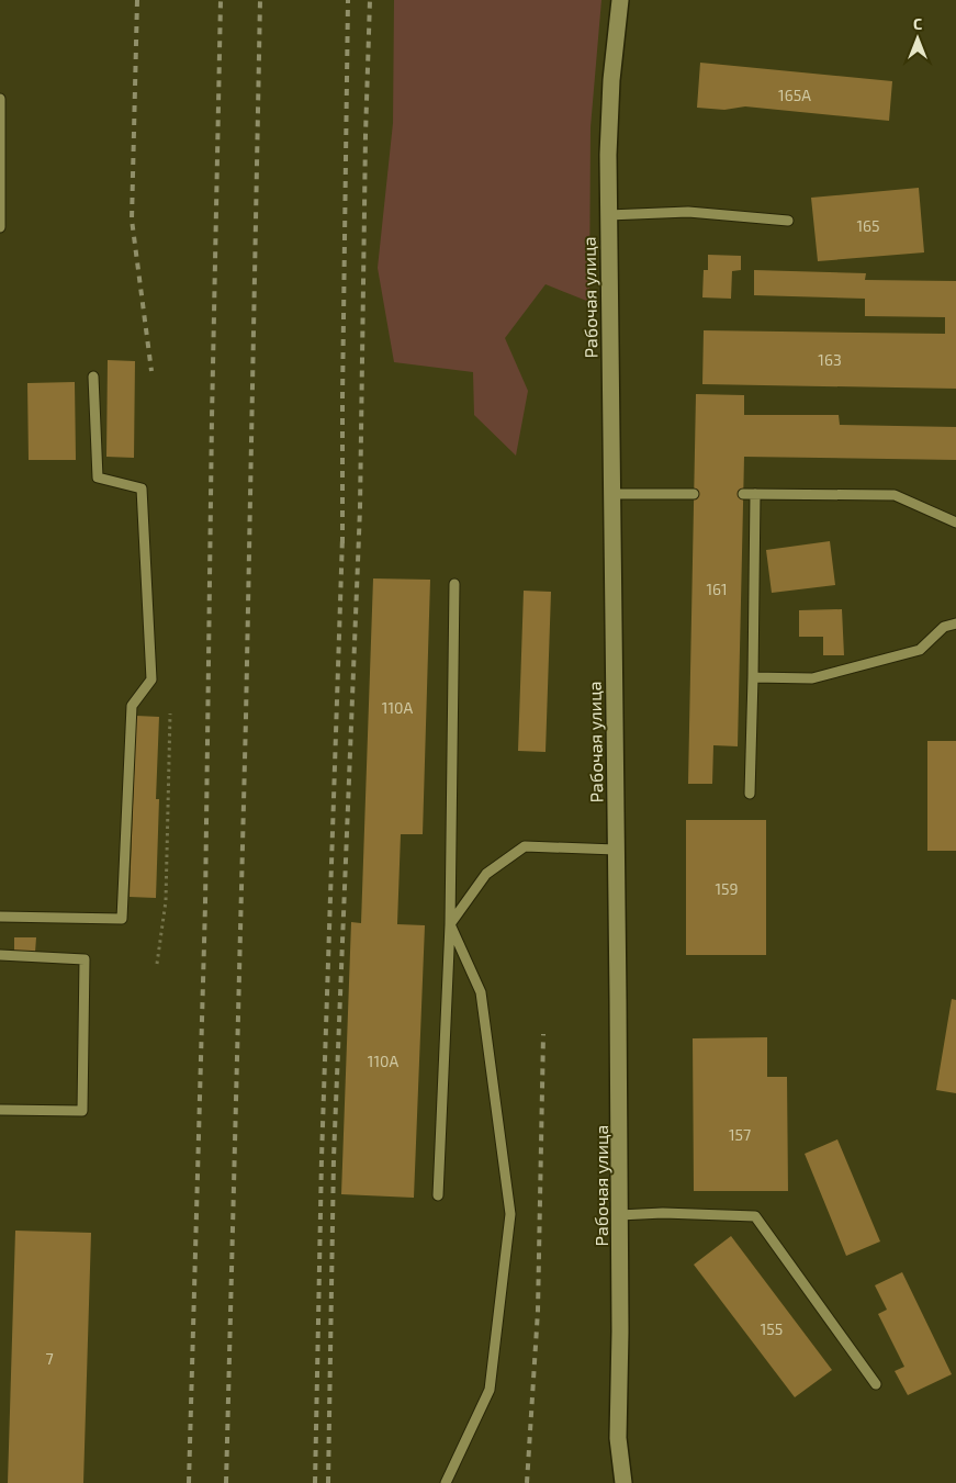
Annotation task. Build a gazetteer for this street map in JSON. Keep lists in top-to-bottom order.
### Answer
{
  "streets": {
    "street": ["Рабочая улица"]
  },
  "house_numbers": [
    "165А",
    "165",
    "163",
    "161",
    "110А",
    "159",
    "110А",
    "157",
    "155",
    "7"
  ],
  "north": "top"
}
